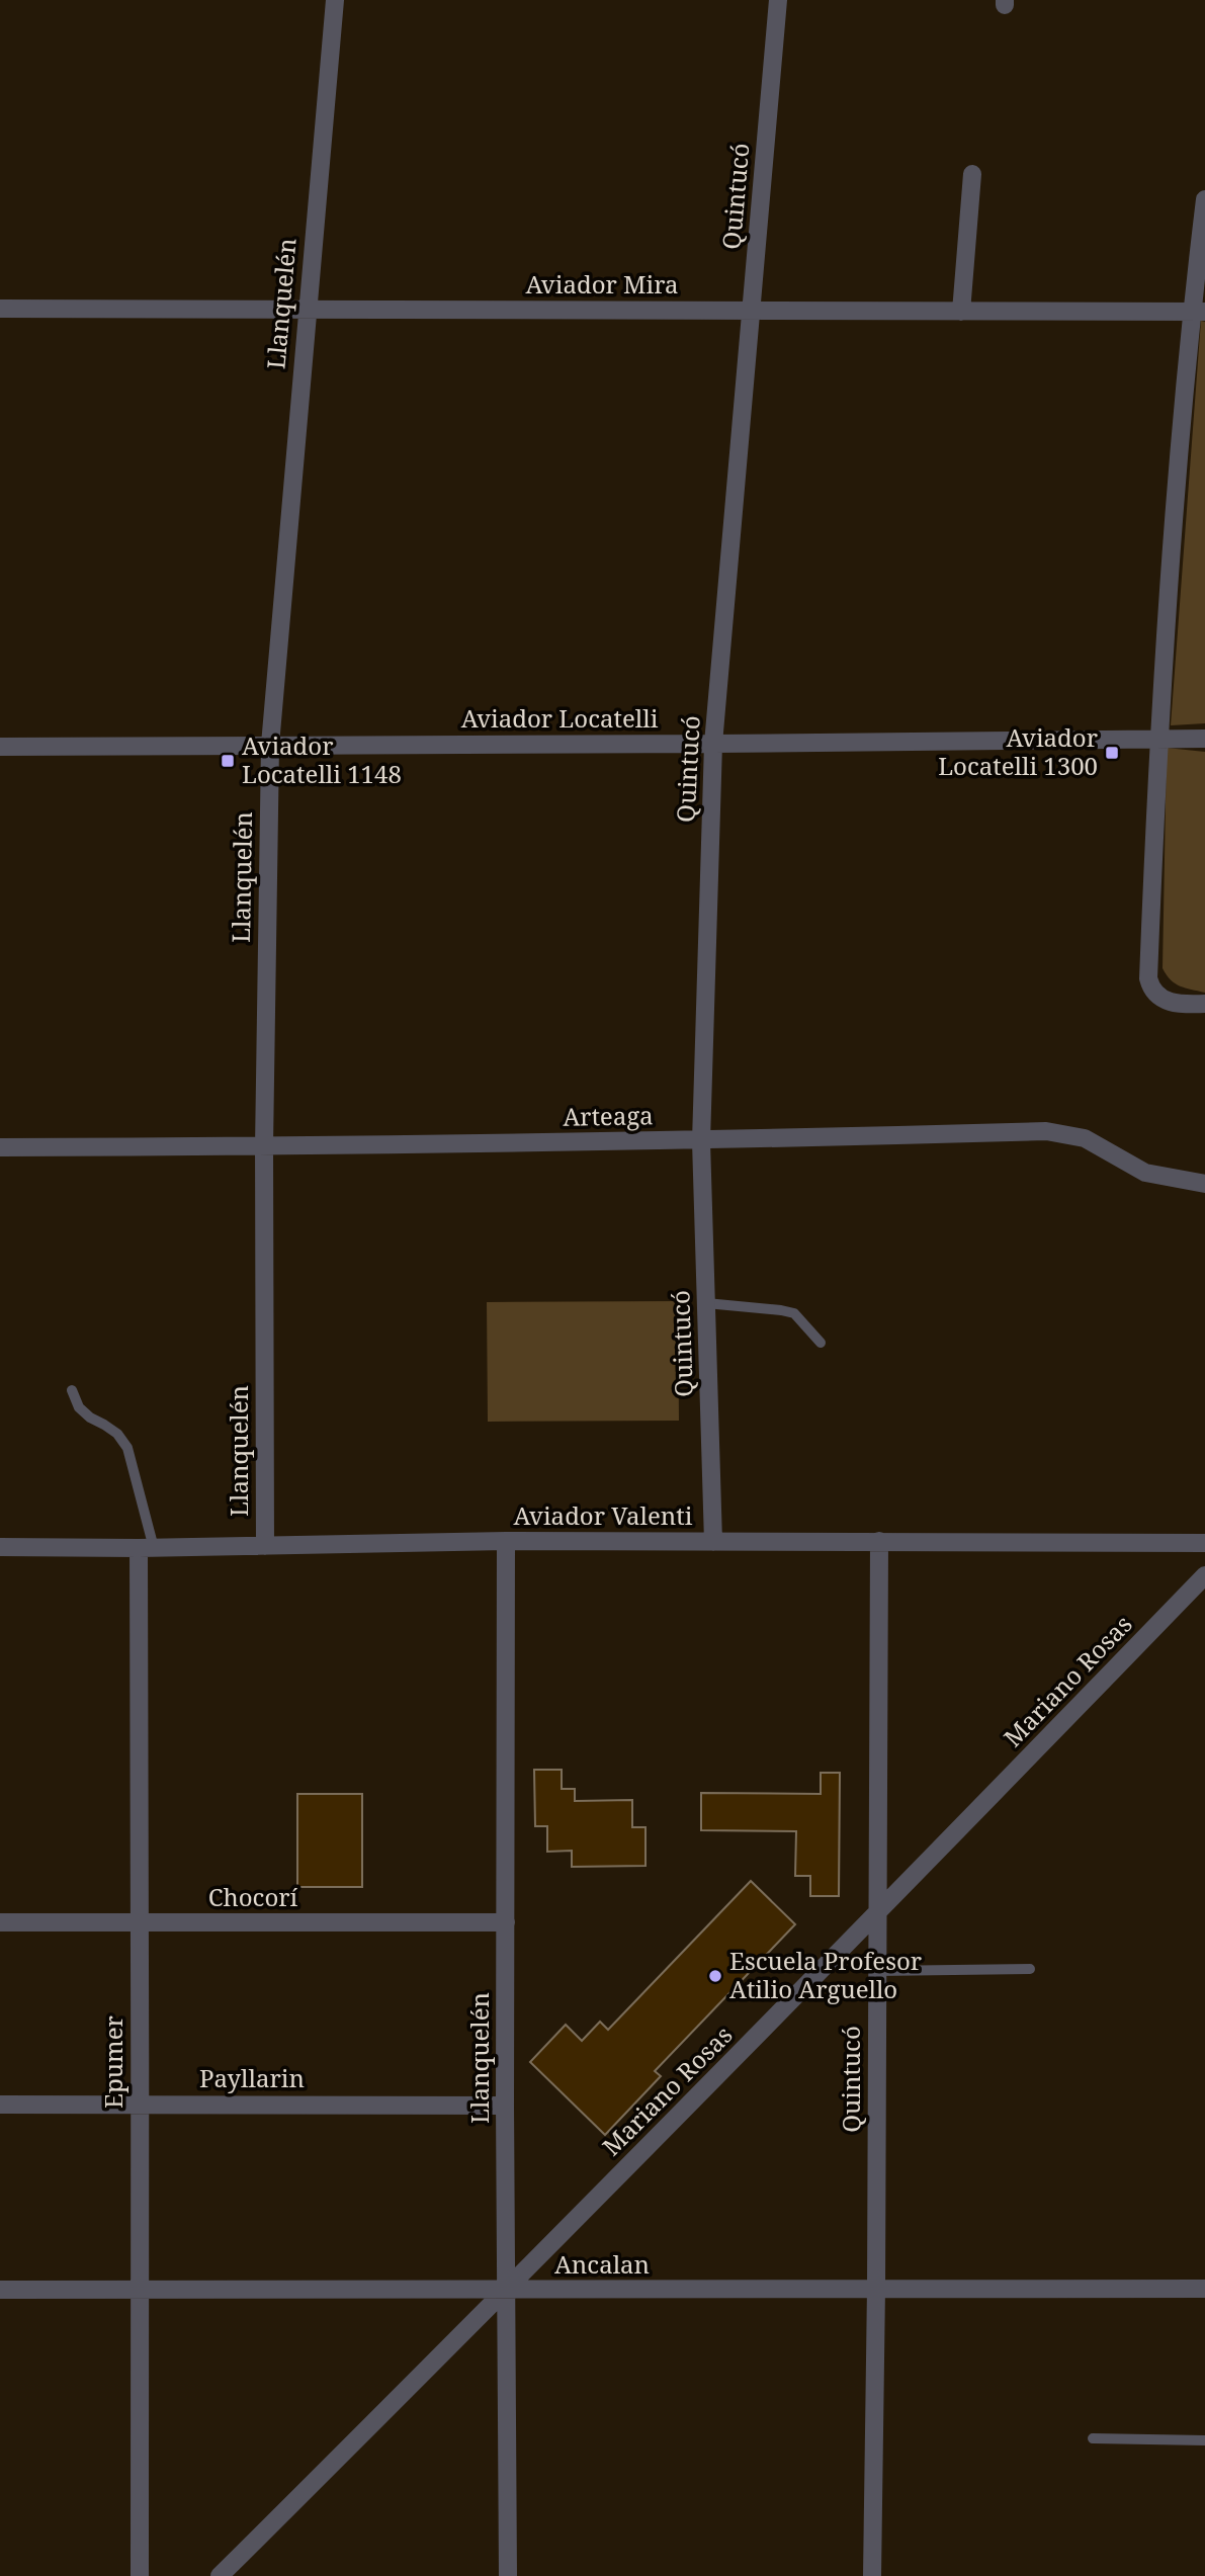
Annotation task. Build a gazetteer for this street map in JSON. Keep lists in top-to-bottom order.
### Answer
{
  "streets": {
    "street": [
      "Quintucó",
      "Aviador Mira",
      "Llanquelén",
      "Aviador Locatelli",
      "Arteaga",
      "Aviador Valenti",
      "Mariano Rosas",
      "Chocorí",
      "Epumer",
      "Payllarin",
      "Ancalan"
    ]
  },
  "crossings": [
    ["Quintucó", "Aviador Mira"],
    ["Quintucó", "Aviador Locatelli"],
    ["Quintucó", "Arteaga"],
    ["Quintucó", "Aviador Valenti"],
    ["Quintucó", "Mariano Rosas"],
    ["Quintucó", "Ancalan"],
    ["Aviador Mira", "Llanquelén"],
    ["Llanquelén", "Aviador Locatelli"],
    ["Llanquelén", "Arteaga"],
    ["Llanquelén", "Aviador Valenti"],
    ["Llanquelén", "Mariano Rosas"],
    ["Llanquelén", "Chocorí"],
    ["Llanquelén", "Payllarin"],
    ["Llanquelén", "Ancalan"],
    ["Aviador Valenti", "Epumer"],
    ["Mariano Rosas", "Ancalan"],
    ["Chocorí", "Epumer"],
    ["Epumer", "Payllarin"],
    ["Epumer", "Ancalan"]
  ],
  "places": {
    "transit": ["Aviador Locatelli 1300", "Aviador Locatelli 1148"],
    "other": ["Escuela Profesor Atilio Arguello"]
  }
}
